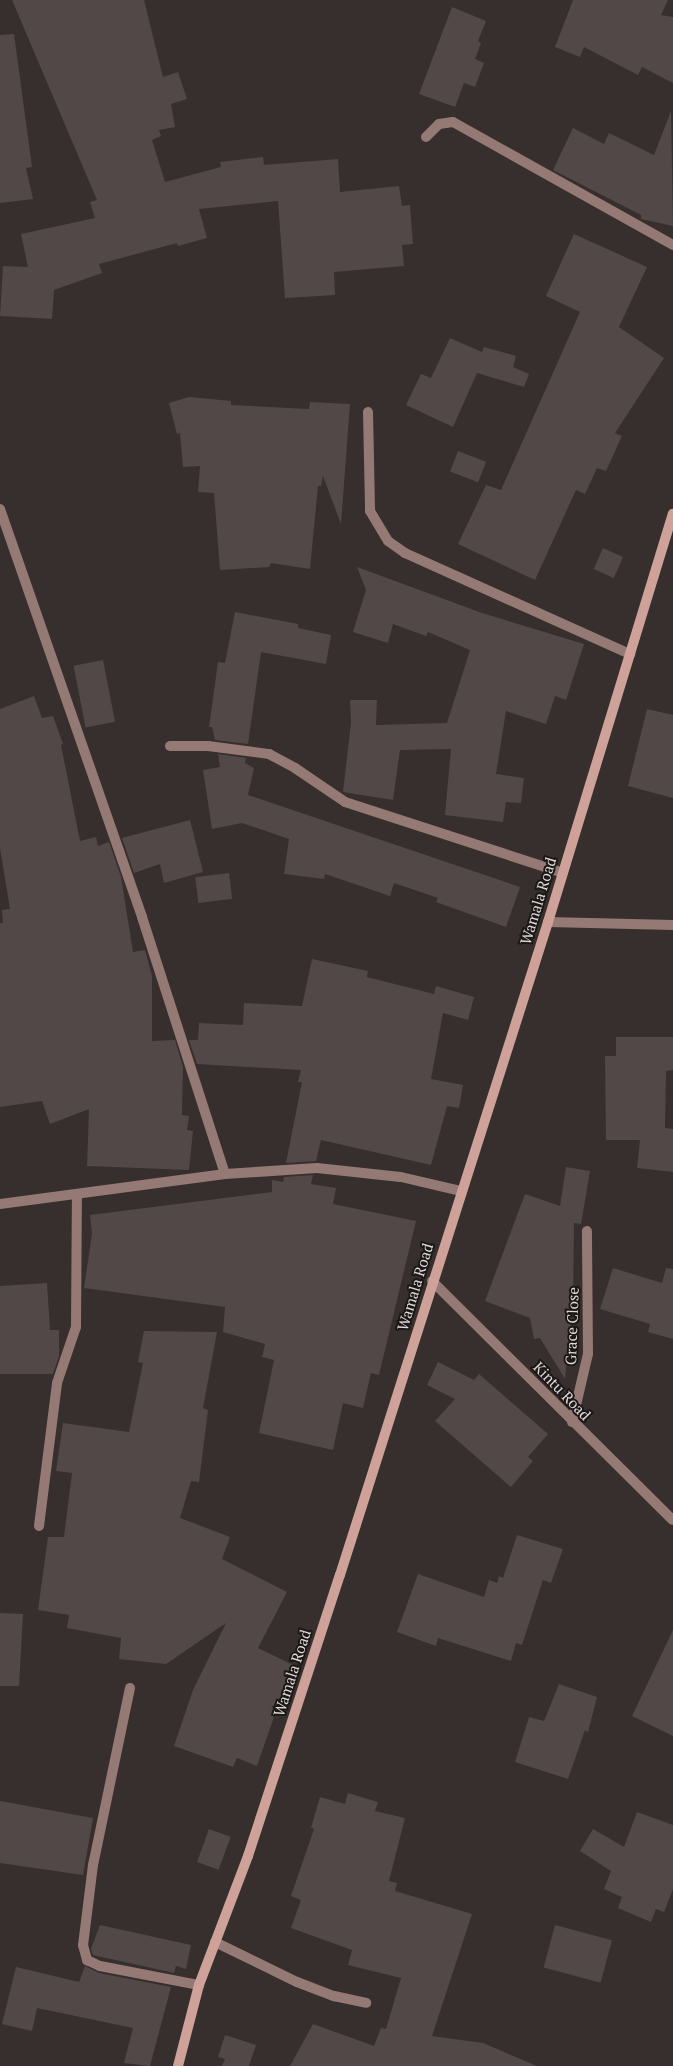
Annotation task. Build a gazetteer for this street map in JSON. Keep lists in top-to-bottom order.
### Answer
{
  "streets": {
    "street": ["Wamala Road", "Grace Close", "Kintu Road"]
  },
  "crossings": [
    ["Wamala Road", "Kintu Road"],
    ["Grace Close", "Kintu Road"]
  ]
}
